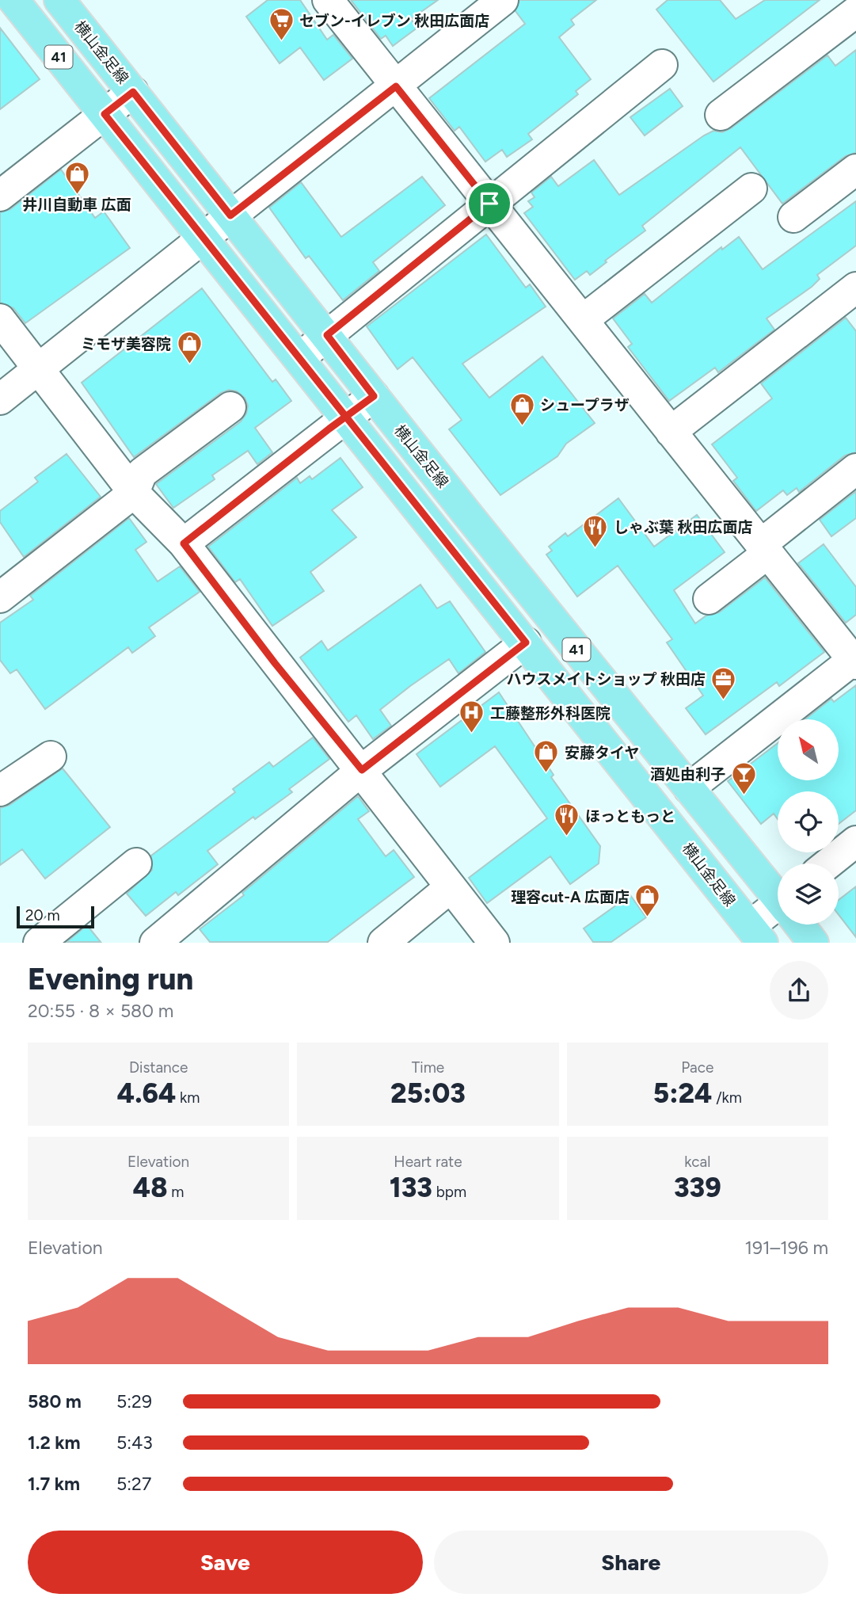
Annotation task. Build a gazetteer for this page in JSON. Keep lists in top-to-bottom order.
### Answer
{
  "streets": {
    "main road": ["横山金足線", "41"]
  },
  "places": {
    "supermarket": ["セブン-イレブン 秋田広面店"],
    "shop": [
      "井川自動車 広面",
      "ミモザ美容院",
      "シュープラザ",
      "安藤タイヤ",
      "理容cut-A 広面店"
    ],
    "restaurant": ["しゃぶ葉 秋田広面店", "ほっともっと"],
    "office": ["ハウスメイトショップ 秋田店"],
    "hospital": ["工藤整形外科医院"],
    "bar": ["酒処由利子"]
  },
  "scale_bar": "20 m",
  "north": "top left",
  "page": {
    "scale": "20 m",
    "heading": ["Evening run", "20:55 · 8 × 580 m"],
    "stats": [
      ["Distance", "4.64 km"],
      ["Time", "25:03"],
      ["Pace", "5:24 /km"],
      ["Elevation", "48 m"],
      ["Heart rate", "133 bpm"],
      ["kcal", "339"]
    ],
    "chart": ["Elevation", "191–196 m"],
    "list": [
      {
        "name": "580 m",
        "note": "5:29"
      },
      {
        "name": "1.2 km",
        "note": "5:43"
      },
      {
        "name": "1.7 km",
        "note": "5:27"
      }
    ],
    "buttons": ["Save", "Share"]
  }
}
